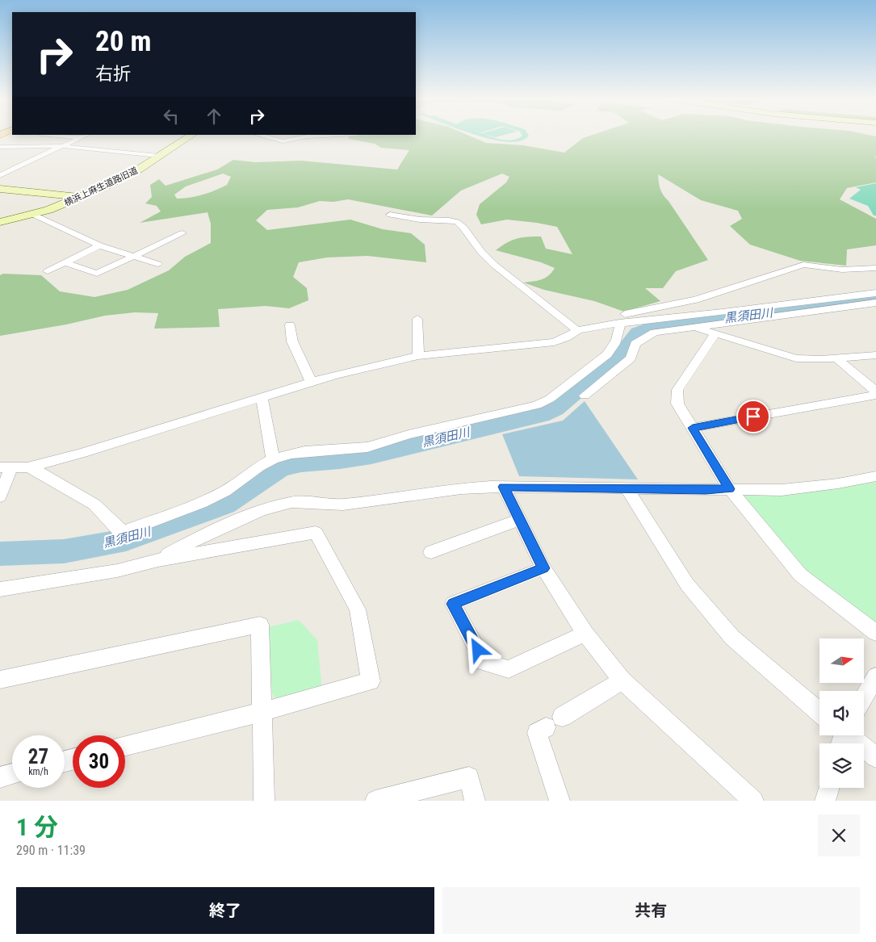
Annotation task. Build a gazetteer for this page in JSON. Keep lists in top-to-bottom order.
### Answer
{
  "streets": {
    "street": ["横浜上麻生道路旧道"]
  },
  "water": ["黒須田川"],
  "north": "right",
  "page": {
    "turn": ["20 m", "右折"],
    "speed": "27 km/h",
    "limit": "30",
    "heading": ["1 分", "290 m · 11:39"],
    "buttons": ["終了", "共有"]
  }
}
